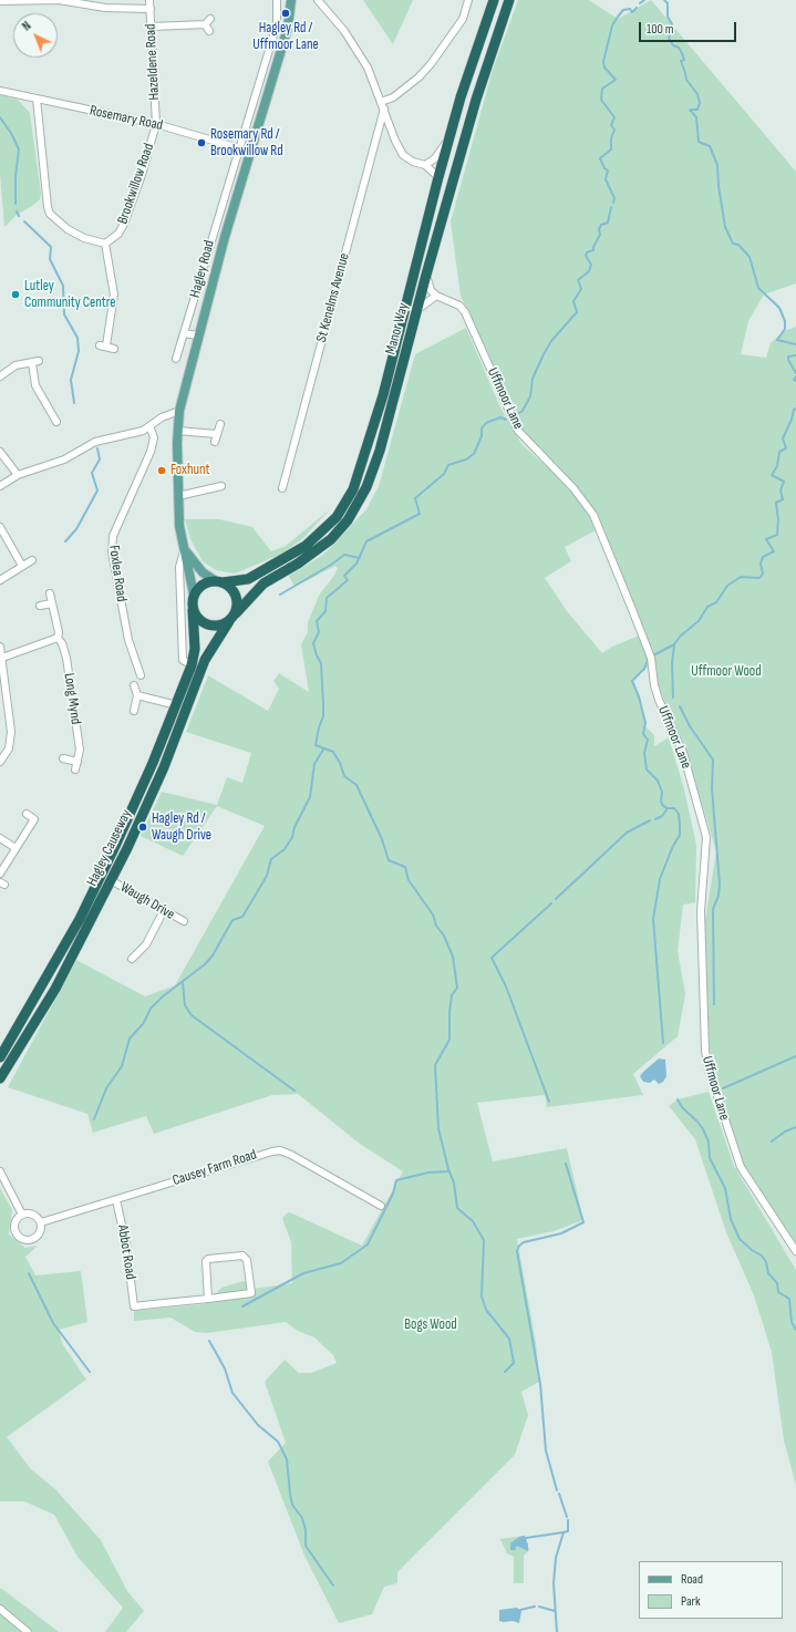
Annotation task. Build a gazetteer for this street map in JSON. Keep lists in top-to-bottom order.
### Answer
{
  "streets": {
    "highway": ["Manor Way", "Hagley Causeway"],
    "main road": ["Hagley Road"],
    "street": [
      "Hazeldene Road",
      "Rosemary Road",
      "Brookwillow Road",
      "St Kenelms Avenue",
      "Uffmoor Lane",
      "Foxlea Road",
      "Long Mynd",
      "Waugh Drive",
      "Causey Farm Road",
      "Abbot Road"
    ]
  },
  "crossings": [
    ["Hazeldene Road", "Rosemary Road"],
    ["Hazeldene Road", "Brookwillow Road"],
    ["Rosemary Road", "Brookwillow Road"],
    ["Rosemary Road", "Hagley Road"],
    ["Hagley Road", "Manor Way"],
    ["Hagley Road", "Hagley Causeway"],
    ["Manor Way", "Hagley Causeway"],
    ["Hagley Causeway", "Waugh Drive"],
    ["Causey Farm Road", "Abbot Road"]
  ],
  "parks": ["Uffmoor Wood", "Bogs Wood"],
  "places": [
    "Hagley Rd / Uffmoor Lane",
    "Rosemary Rd / Brookwillow Rd",
    "Lutley Community Centre",
    "Foxhunt",
    "Hagley Rd / Waugh Drive"
  ],
  "legend": ["Road", "Park"],
  "scale_bar": "100 m",
  "north": "top left"
}
